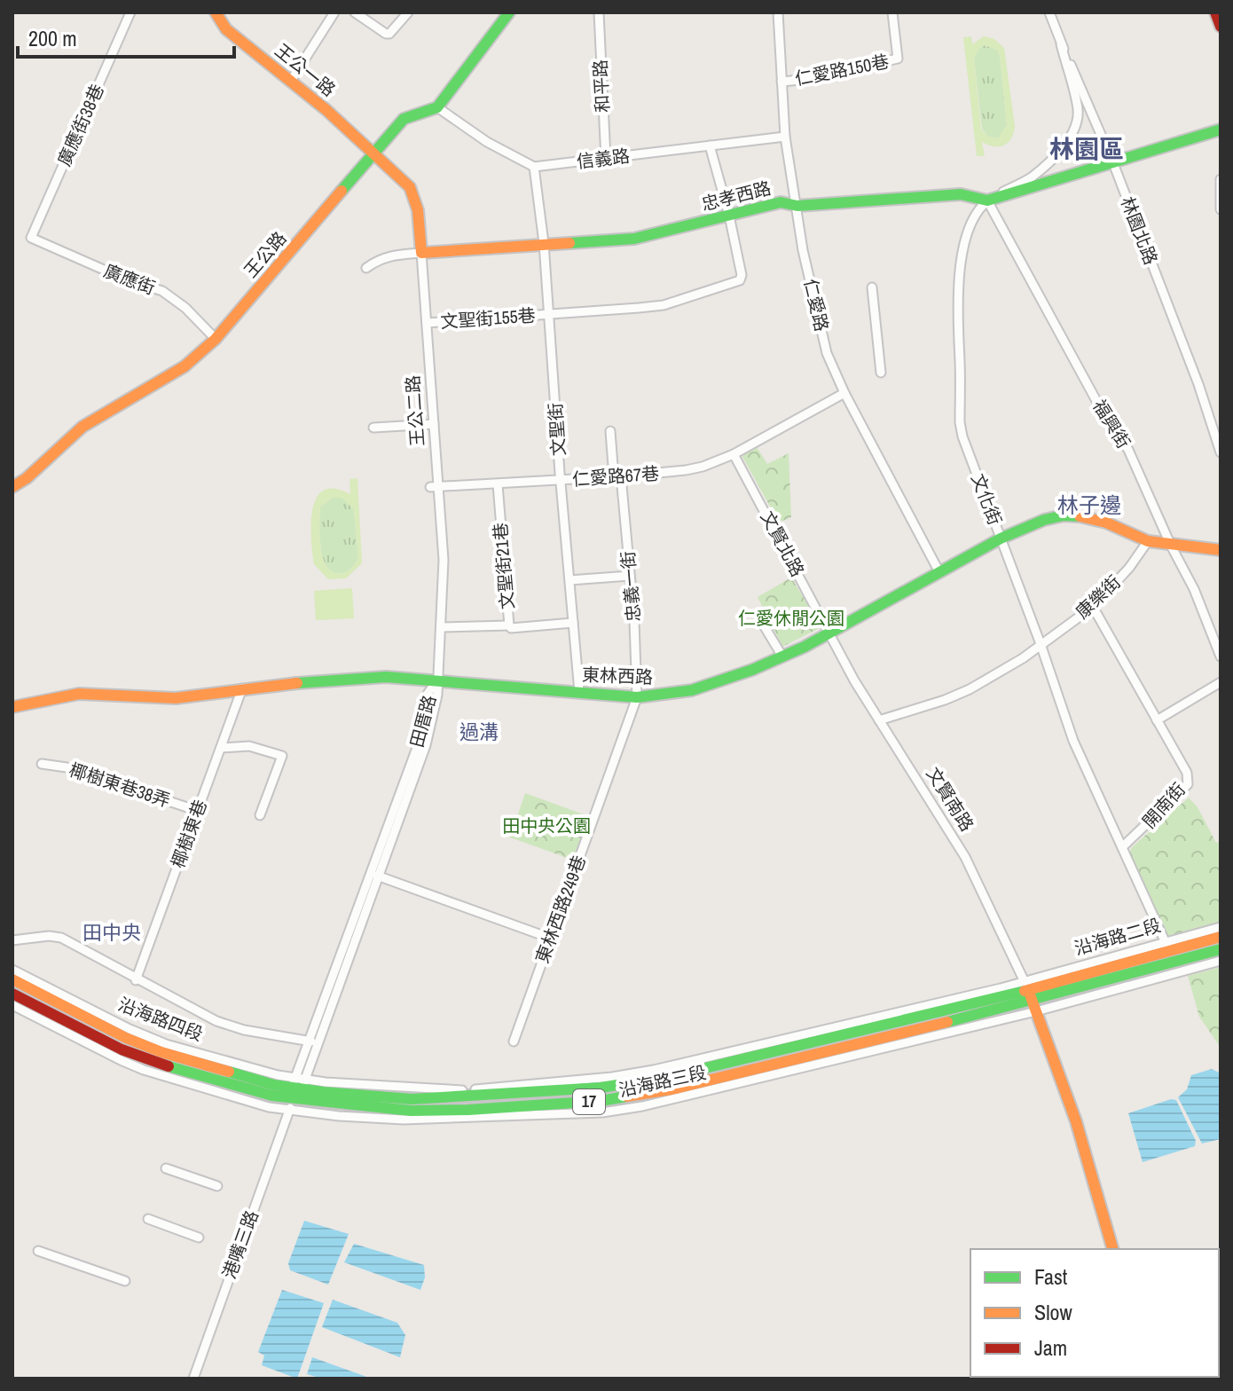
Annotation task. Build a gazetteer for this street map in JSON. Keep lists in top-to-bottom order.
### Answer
{
  "streets": {
    "street": [
      "王公一路",
      "仁愛路150巷",
      "和平路",
      "廣應街38巷",
      "信義路",
      "忠孝西路",
      "林園北路",
      "王公路",
      "廣應街",
      "仁愛路",
      "文聖街155巷",
      "王公二路",
      "福興街",
      "文聖街",
      "仁愛路67巷",
      "文化街",
      "文賢北路",
      "文聖街21巷",
      "忠義一街",
      "康樂街",
      "東林西路",
      "田厝路",
      "椰樹東巷38弄",
      "文賢南路",
      "開南街",
      "椰樹東巷",
      "東林西路249巷",
      "沿海路二段",
      "沿海路四段",
      "沿海路三段",
      "17",
      "港嘴三路"
    ]
  },
  "crossings": [
    ["王公一路", "王公路"],
    ["王公一路", "王公二路"],
    ["仁愛路150巷", "仁愛路"],
    ["和平路", "信義路"],
    ["廣應街38巷", "廣應街"],
    ["信義路", "仁愛路"],
    ["信義路", "文聖街"],
    ["忠孝西路", "林園北路"],
    ["忠孝西路", "仁愛路"],
    ["忠孝西路", "文聖街155巷"],
    ["忠孝西路", "王公二路"],
    ["忠孝西路", "福興街"],
    ["忠孝西路", "文聖街"],
    ["忠孝西路", "文化街"],
    ["王公路", "廣應街"],
    ["王公路", "王公二路"],
    ["仁愛路", "仁愛路67巷"],
    ["仁愛路", "東林西路"],
    ["文聖街155巷", "王公二路"],
    ["文聖街155巷", "文聖街"],
    ["王公二路", "仁愛路67巷"],
    ["王公二路", "東林西路"],
    ["王公二路", "田厝路"],
    ["福興街", "文化街"],
    ["福興街", "東林西路"],
    ["文聖街", "仁愛路67巷"],
    ["文聖街", "文聖街21巷"],
    ["文聖街", "東林西路"],
    ["仁愛路67巷", "文賢北路"],
    ["仁愛路67巷", "文聖街21巷"],
    ["仁愛路67巷", "忠義一街"],
    ["文化街", "康樂街"],
    ["文化街", "東林西路"],
    ["文化街", "開南街"],
    ["文化街", "沿海路二段"],
    ["文賢北路", "東林西路"],
    ["文賢北路", "文賢南路"],
    ["忠義一街", "東林西路"],
    ["忠義一街", "東林西路249巷"],
    ["康樂街", "東林西路"],
    ["康樂街", "文賢南路"],
    ["康樂街", "開南街"],
    ["東林西路", "田厝路"],
    ["東林西路", "文賢南路"],
    ["東林西路", "椰樹東巷"],
    ["東林西路", "東林西路249巷"],
    ["田厝路", "沿海路四段"],
    ["田厝路", "沿海路三段"],
    ["田厝路", "17"],
    ["田厝路", "港嘴三路"],
    ["椰樹東巷38弄", "椰樹東巷"],
    ["文賢南路", "沿海路二段"],
    ["文賢南路", "沿海路三段"],
    ["沿海路二段", "沿海路三段"],
    ["沿海路四段", "沿海路三段"],
    ["沿海路四段", "17"],
    ["沿海路三段", "17"],
    ["沿海路三段", "港嘴三路"]
  ],
  "districts": [
    "林園區",
    "林子邊",
    "過溝",
    "田中央"
  ],
  "parks": ["仁愛休閒公園", "田中央公園"],
  "legend": ["Fast", "Slow", "Jam"],
  "scale_bar": "200 m"
}
